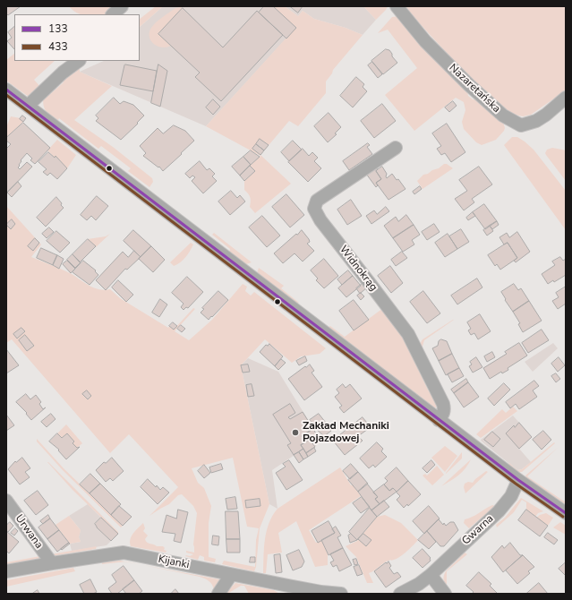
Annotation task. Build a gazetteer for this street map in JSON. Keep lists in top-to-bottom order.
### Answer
{
  "streets": {
    "street": [
      "Nazaretańska",
      "Widnokrąg",
      "Gwarna",
      "Urwana",
      "Kijanki"
    ]
  },
  "crossings": [
    ["Urwana", "Kijanki"]
  ],
  "places": ["Zakład Mechaniki Pojazdowej"],
  "lines": ["transit line 133", "transit line 433"],
  "legend": ["133", "433"]
}
